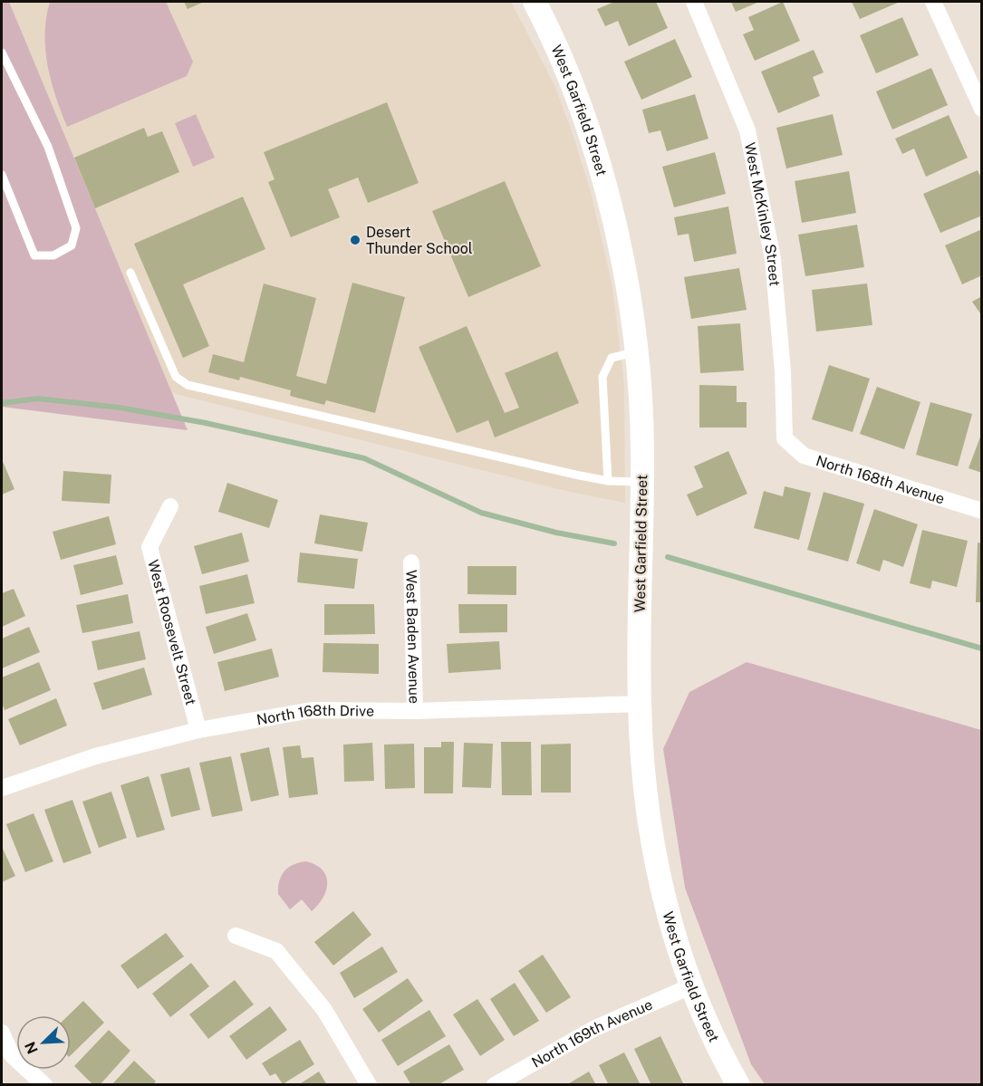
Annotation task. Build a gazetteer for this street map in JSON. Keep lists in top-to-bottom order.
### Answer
{
  "streets": {
    "street": [
      "West Garfield Street",
      "West McKinley Street",
      "North 168th Avenue",
      "West Roosevelt Street",
      "West Baden Avenue",
      "North 168th Drive",
      "North 169th Avenue"
    ]
  },
  "crossings": [
    ["West Garfield Street", "North 168th Drive"],
    ["West Garfield Street", "North 169th Avenue"],
    ["West McKinley Street", "North 168th Avenue"],
    ["West Roosevelt Street", "North 168th Drive"],
    ["West Baden Avenue", "North 168th Drive"]
  ],
  "places": ["Desert Thunder School"],
  "north": "bottom left"
}
